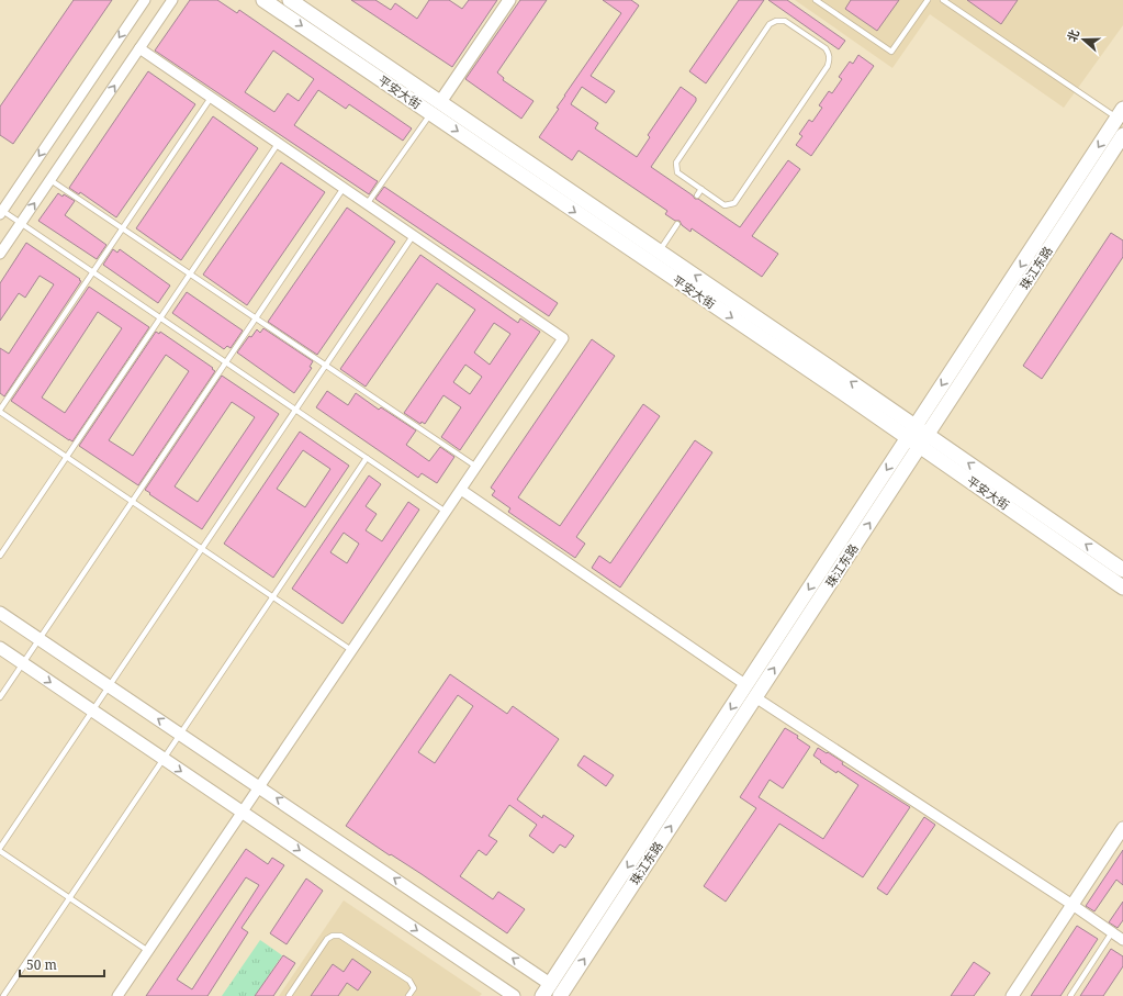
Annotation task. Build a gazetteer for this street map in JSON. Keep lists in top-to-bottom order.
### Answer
{
  "streets": {
    "main road": ["平安大街", "珠江东路"]
  },
  "crossings": [
    ["平安大街", "珠江东路"]
  ],
  "scale_bar": "50 m",
  "north": "left"
}
